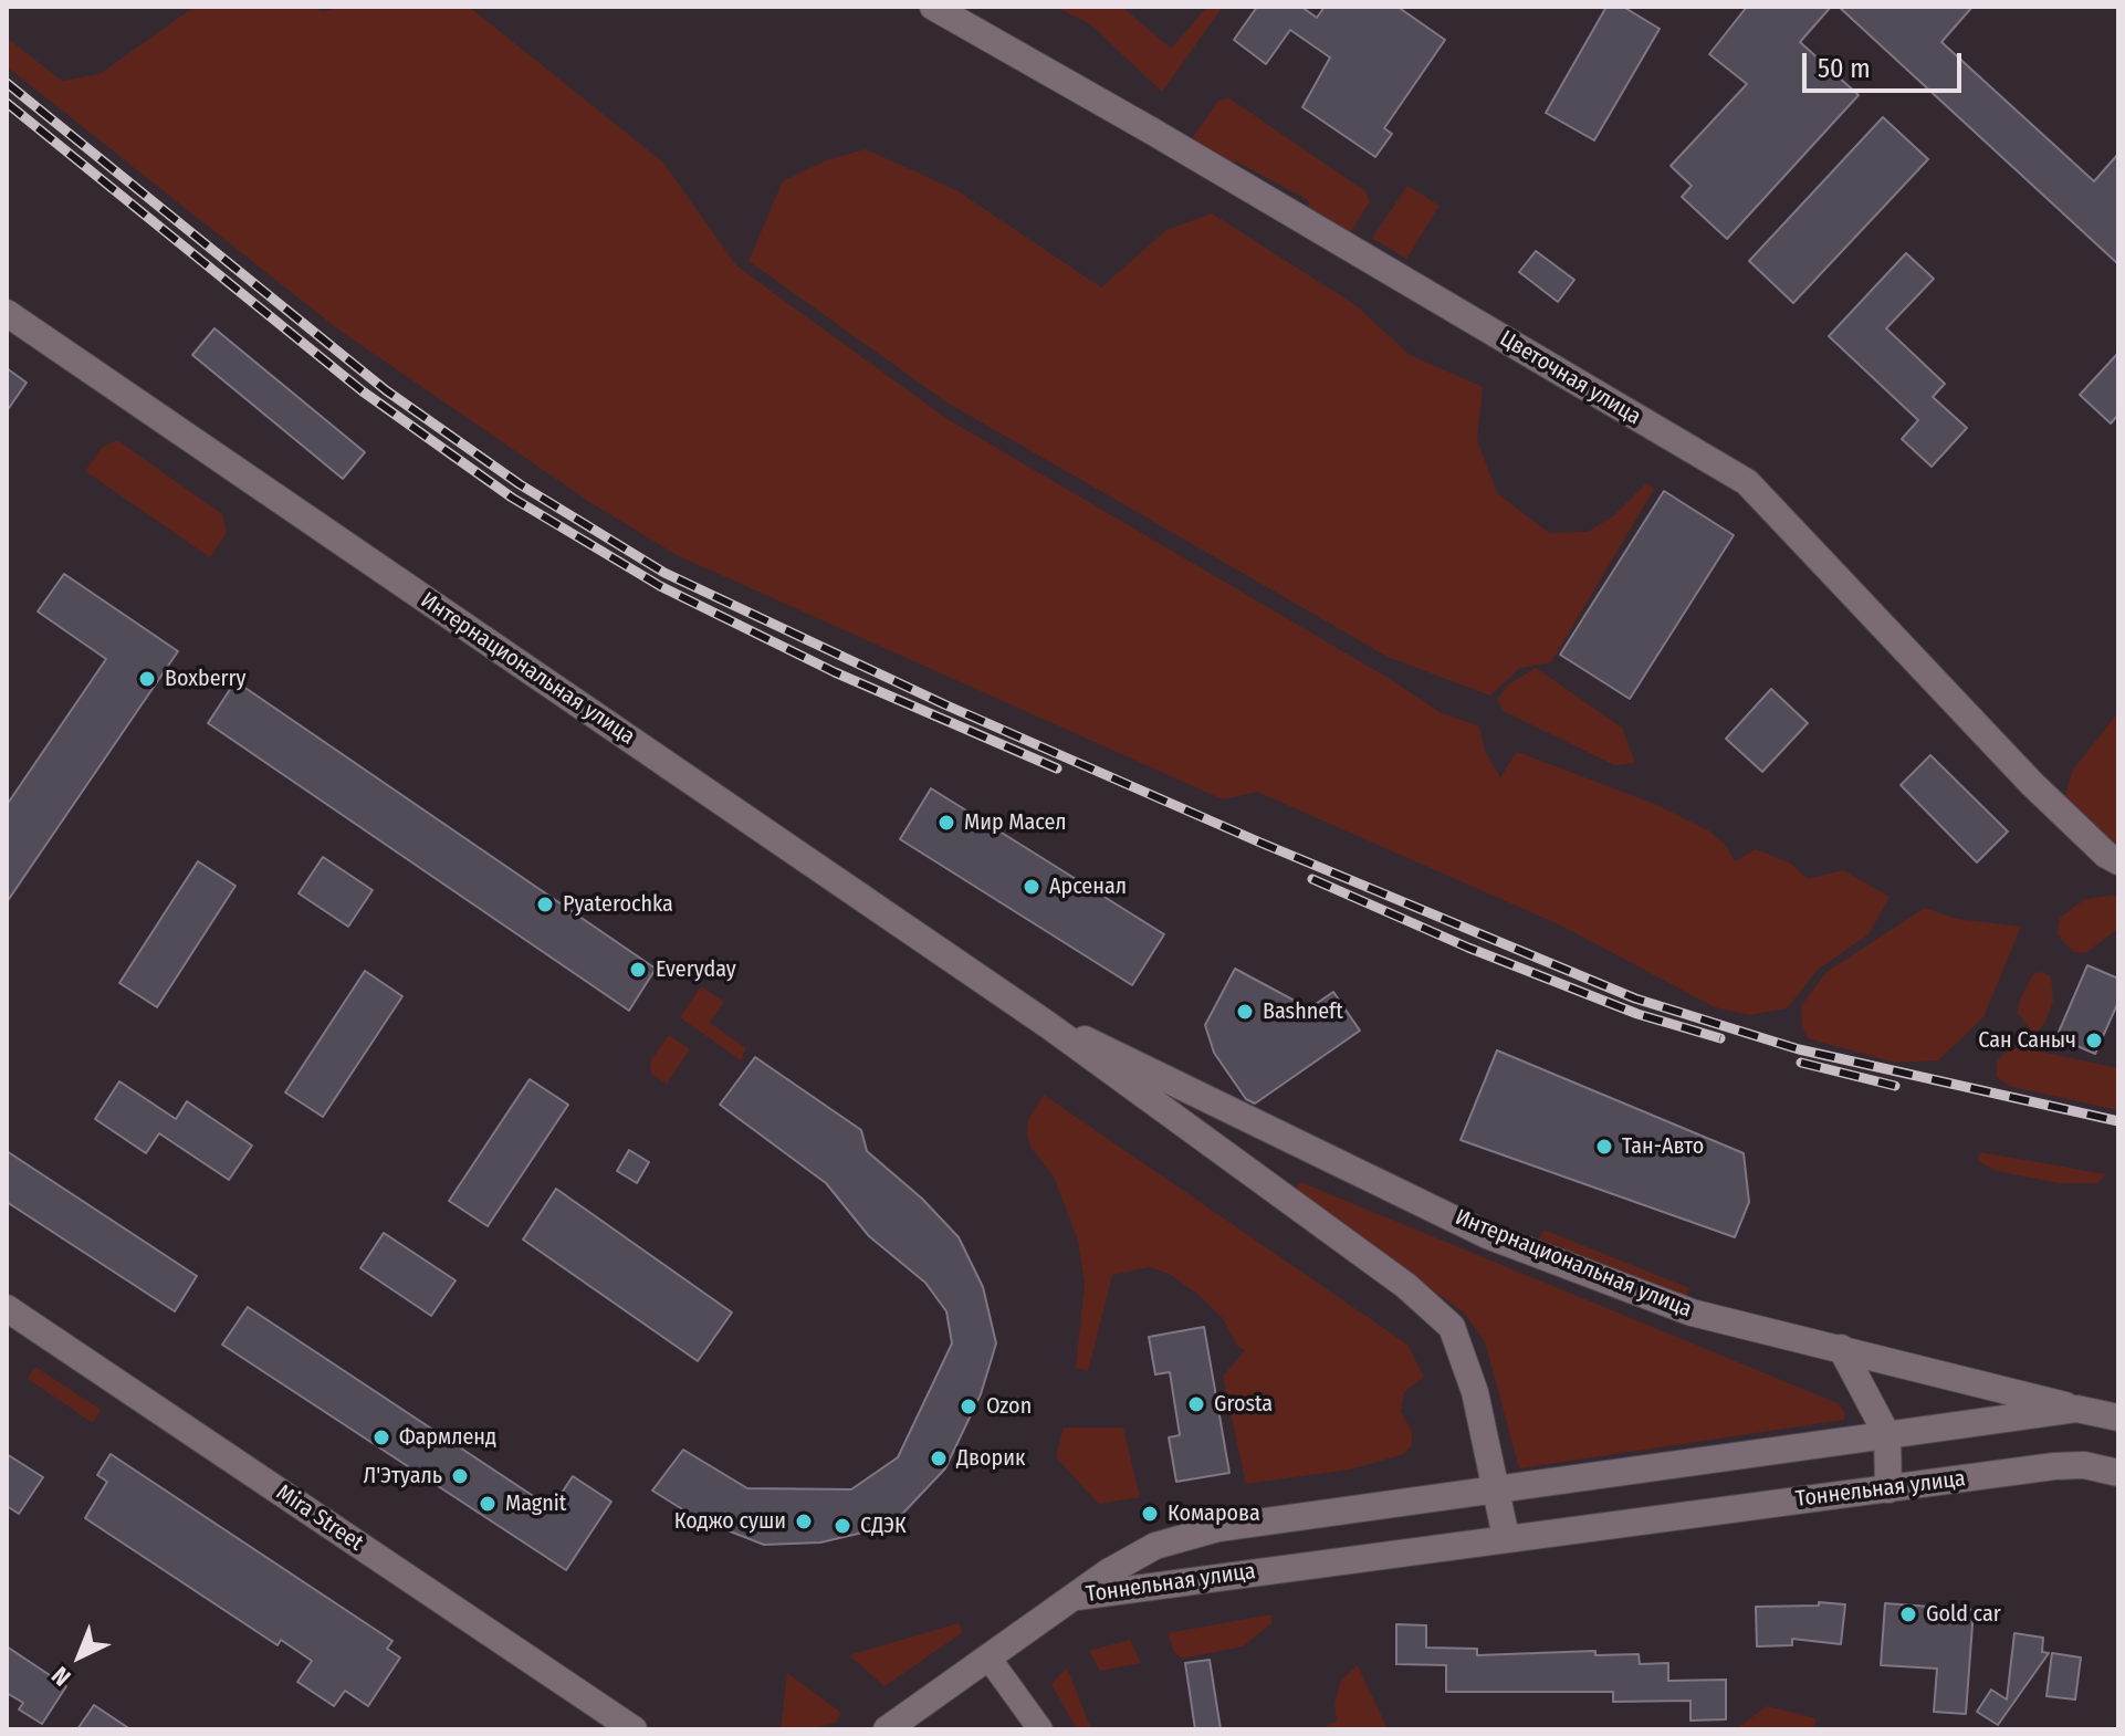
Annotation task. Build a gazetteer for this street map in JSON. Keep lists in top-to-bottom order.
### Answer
{
  "streets": {
    "main road": [
      "Цветочная улица",
      "Интернациональная улица",
      "Тоннельная улица",
      "Mira Street"
    ]
  },
  "crossings": [
    ["Интернациональная улица", "Тоннельная улица"]
  ],
  "places": [
    "Boxberry",
    "Мир Масел",
    "Арсенал",
    "Pyaterochka",
    "Everyday",
    "Bashneft",
    "Сан Саныч",
    "Тан-Авто",
    "Grosta",
    "Ozon",
    "Фармленд",
    "Дворик",
    "Л'Этуаль",
    "Magnit",
    "Комарова",
    "Коджо суши",
    "СДЭК",
    "Gold car"
  ],
  "scale_bar": "50 m",
  "north": "bottom left"
}
